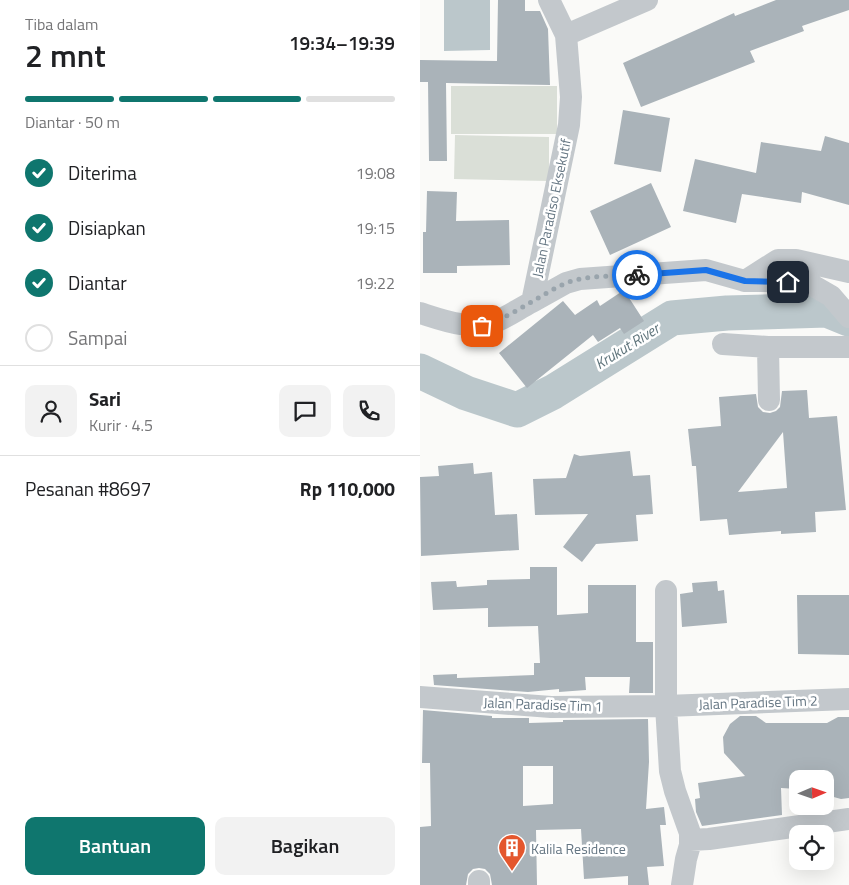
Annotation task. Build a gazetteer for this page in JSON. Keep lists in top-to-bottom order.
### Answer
{
  "streets": {
    "street": ["Jalan Paradiso Eksekutif", "Jalan Paradise Tim 2", "Jalan Paradise Tim 1"]
  },
  "crossings": [
    ["Jalan Paradise Tim 2", "Jalan Paradise Tim 1"]
  ],
  "water": ["Krukut River"],
  "places": {
    "building": ["Kalila Residence"]
  },
  "north": "right",
  "page": {
    "heading": ["2 mnt", "Tiba dalam", "19:34–19:39"],
    "panel": [
      "Sari",
      "Kurir · 4.5",
      "Pesanan #8697",
      "Rp 110,000"
    ],
    "bar": "Diantar · 50 m",
    "list": [
      ["Diterima", "19:08"],
      ["Disiapkan", "19:15"],
      ["Diantar", "19:22"],
      "Sampai"
    ],
    "buttons": ["Bantuan", "Bagikan"]
  }
}
